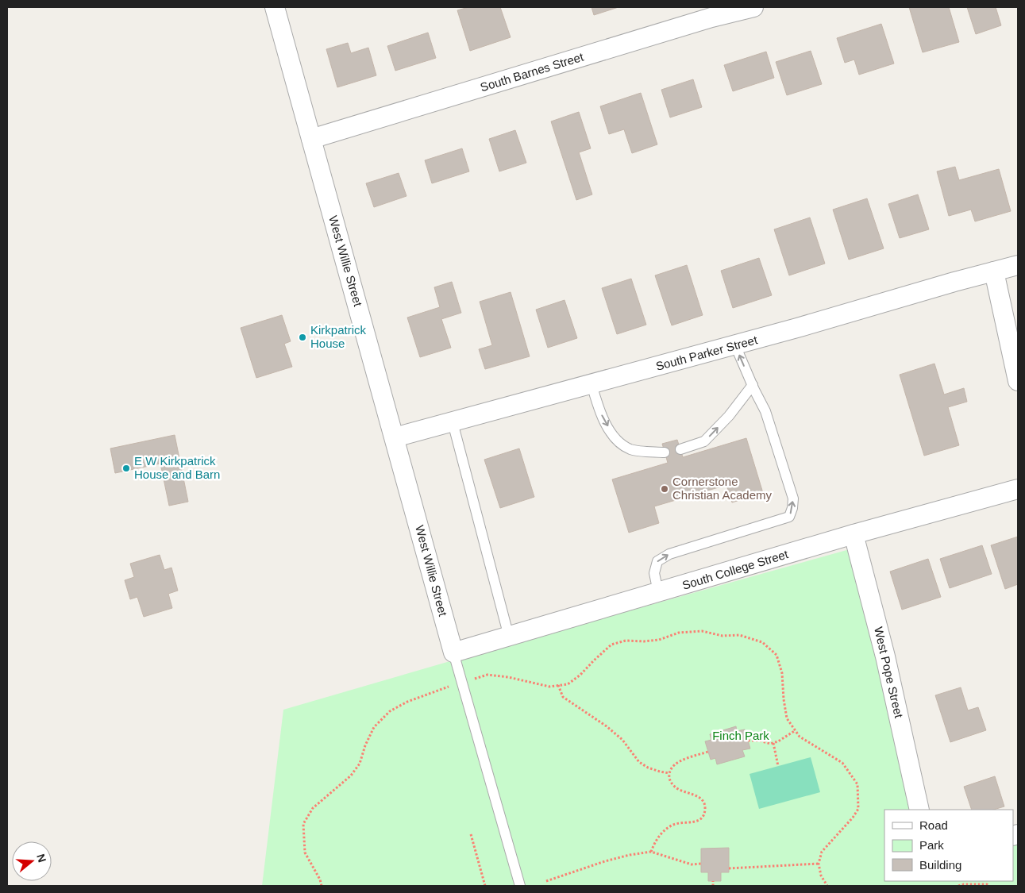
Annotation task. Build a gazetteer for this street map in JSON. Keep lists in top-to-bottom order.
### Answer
{
  "streets": {
    "street": [
      "South Barnes Street",
      "West Willie Street",
      "South Parker Street",
      "South College Street",
      "West Pope Street"
    ]
  },
  "crossings": [
    ["South Barnes Street", "West Willie Street"],
    ["West Willie Street", "South Parker Street"],
    ["West Willie Street", "South College Street"],
    ["South College Street", "West Pope Street"]
  ],
  "parks": ["Finch Park"],
  "places": ["Kirkpatrick House", "E W Kirkpatrick House and Barn", "Cornerstone Christian Academy"],
  "legend": ["Road", "Park", "Building"],
  "north": "right"
}
